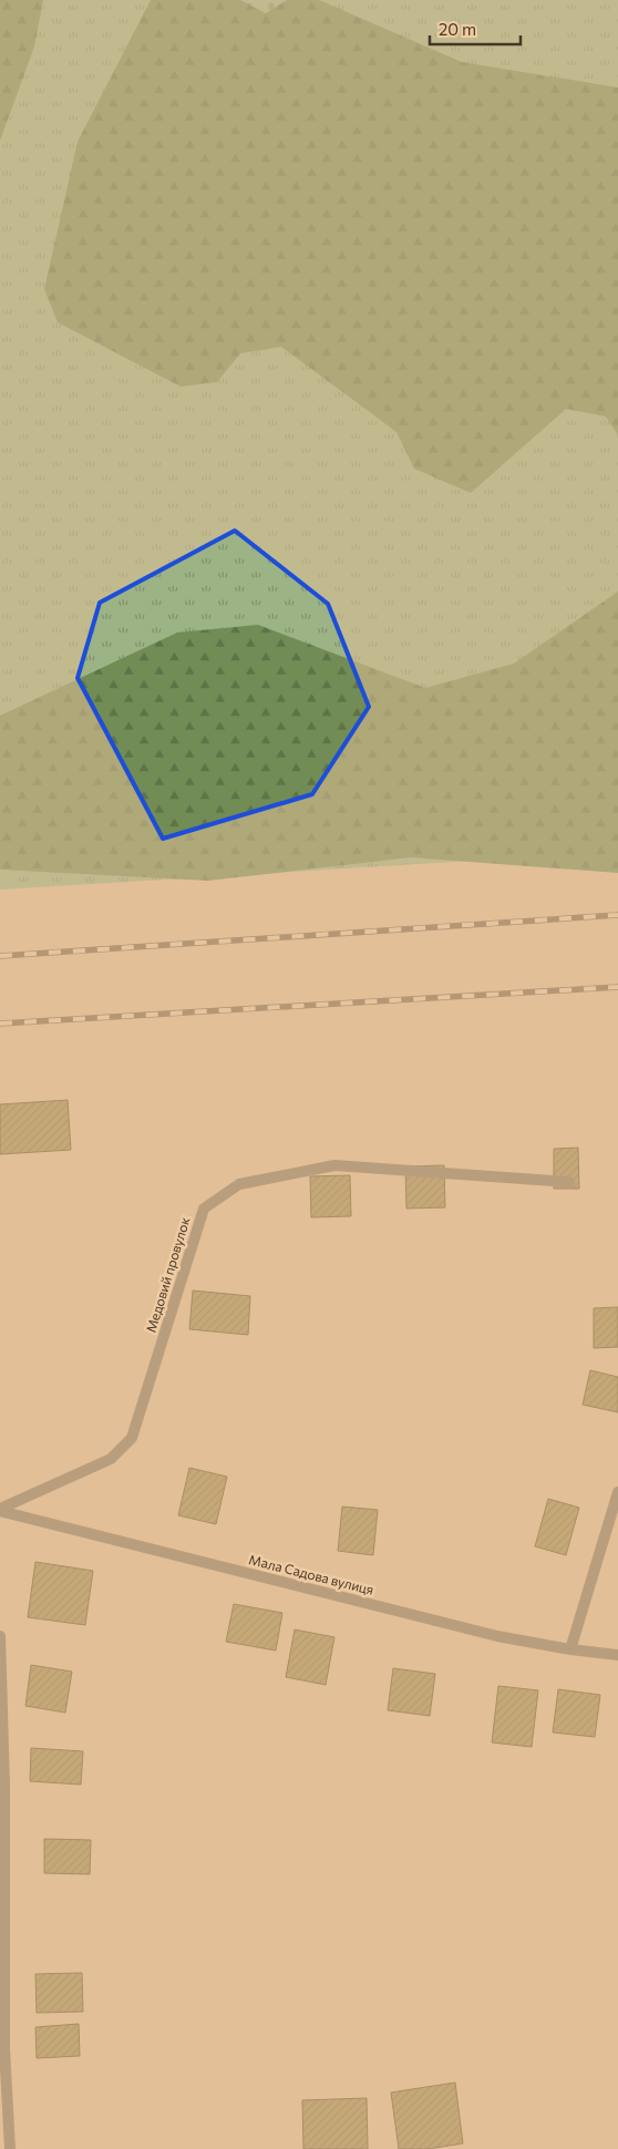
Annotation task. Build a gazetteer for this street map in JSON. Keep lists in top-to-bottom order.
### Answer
{
  "streets": {
    "street": ["Медовий провулок", "Мала Садова вулиця"]
  },
  "crossings": [
    ["Медовий провулок", "Мала Садова вулиця"]
  ],
  "scale_bar": "20 m"
}
